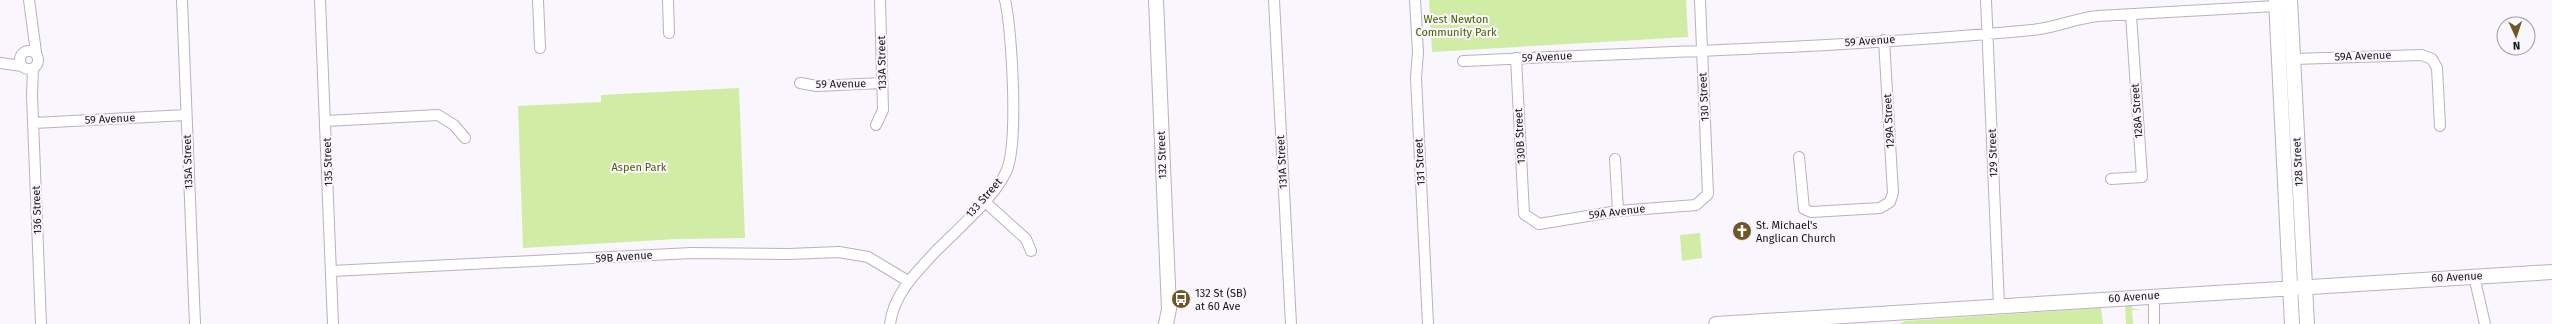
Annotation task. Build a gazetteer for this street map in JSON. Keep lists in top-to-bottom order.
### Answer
{
  "streets": {
    "main road": ["132 Street", "128 Street", "60 Avenue"],
    "street": [
      "59 Avenue",
      "59A Avenue",
      "133A Street",
      "130 Street",
      "128A Street",
      "129A Street",
      "130B Street",
      "129 Street",
      "135A Street",
      "135 Street",
      "131A Street",
      "131 Street",
      "133 Street",
      "136 Street",
      "59B Avenue"
    ]
  },
  "crossings": [
    ["59 Avenue", "133A Street"],
    ["59 Avenue", "130 Street"],
    ["59 Avenue", "128A Street"],
    ["59 Avenue", "129A Street"],
    ["59 Avenue", "130B Street"],
    ["59 Avenue", "129 Street"],
    ["59 Avenue", "135A Street"],
    ["59 Avenue", "128 Street"],
    ["59 Avenue", "136 Street"],
    ["59A Avenue", "130 Street"],
    ["59A Avenue", "130B Street"],
    ["59A Avenue", "128 Street"],
    ["129 Street", "60 Avenue"],
    ["135 Street", "59B Avenue"],
    ["128 Street", "60 Avenue"],
    ["133 Street", "59B Avenue"]
  ],
  "parks": ["West Newton Community Park", "Aspen Park"],
  "places": {
    "church": ["St. Michael's Anglican Church"],
    "bus stop": ["132 St (SB) at 60 Ave"]
  },
  "north": "bottom"
}
